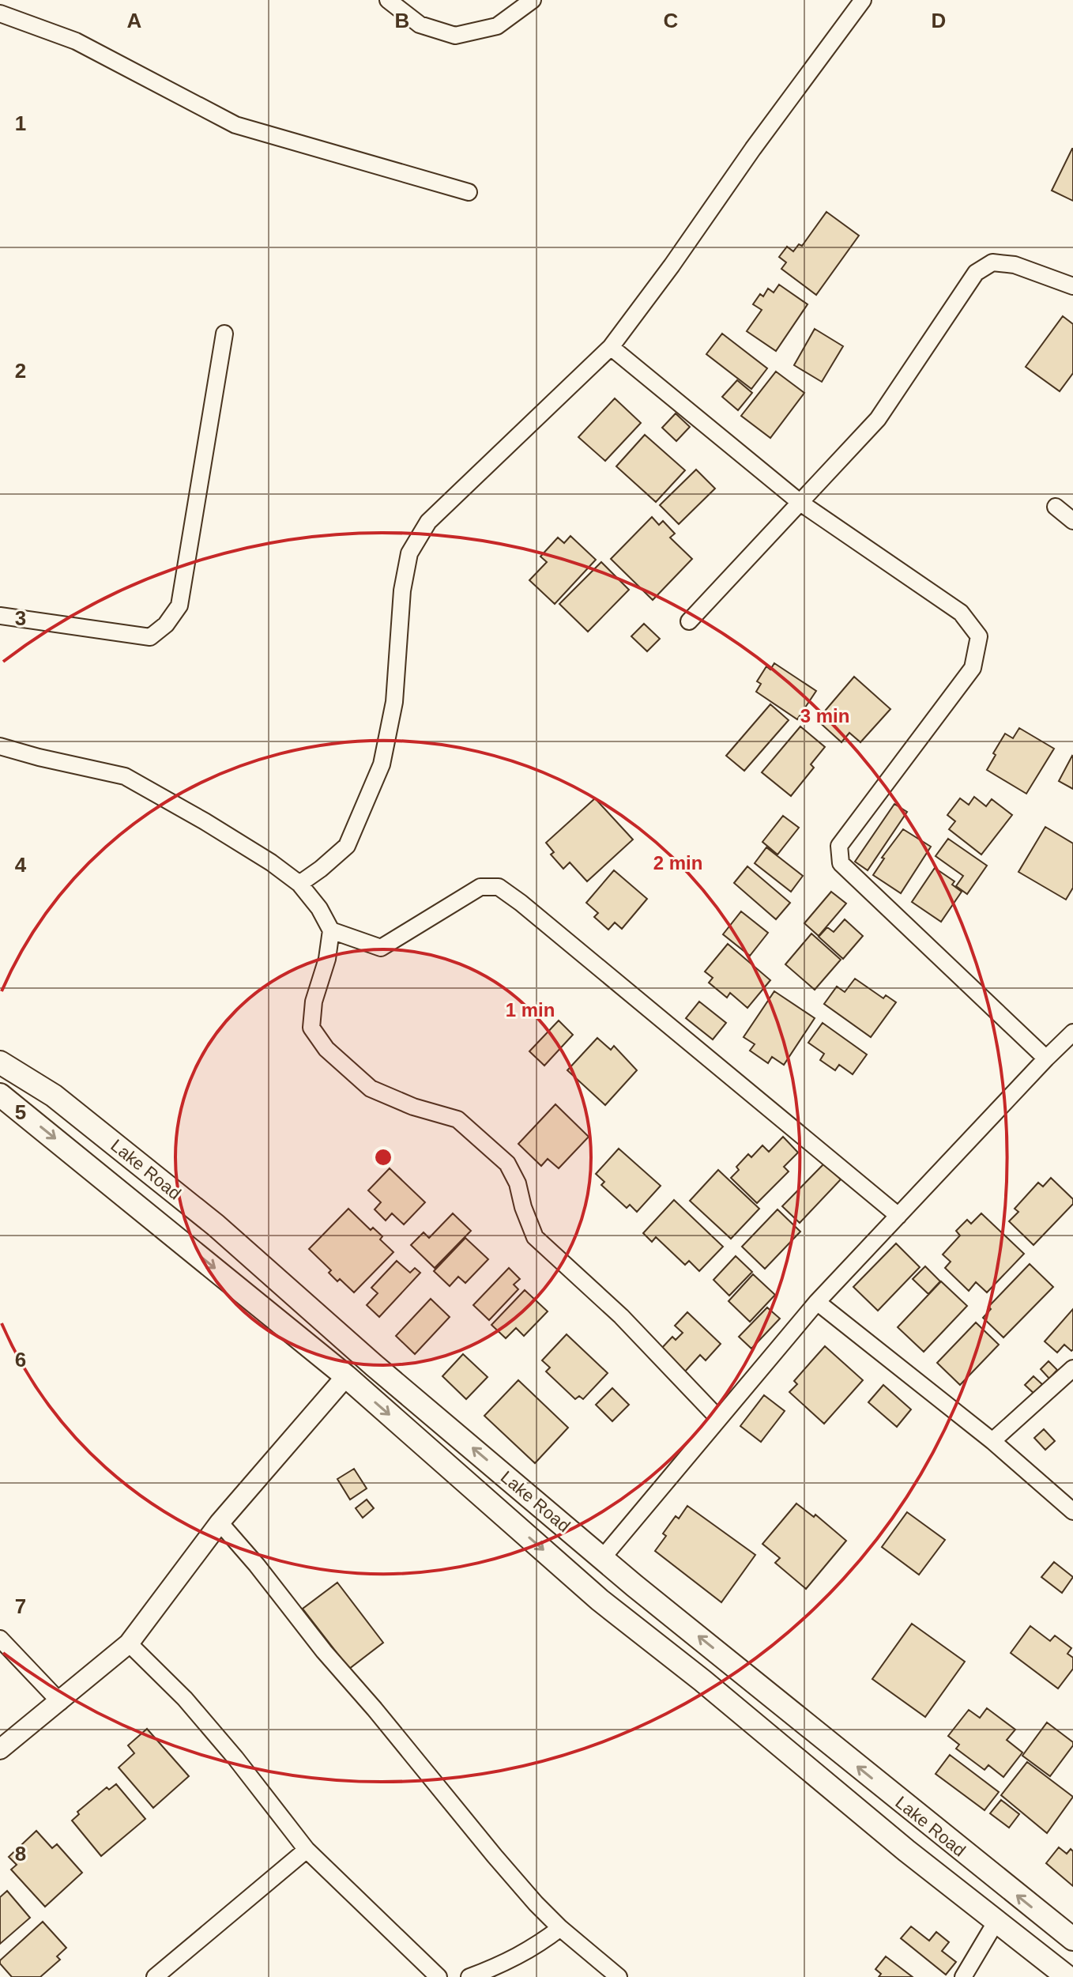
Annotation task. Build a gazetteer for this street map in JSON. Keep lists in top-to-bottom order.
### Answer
{
  "streets": {
    "main road": ["Lake Road"]
  },
  "grid": {
    "columns": [
      "A",
      "B",
      "C",
      "D"
    ],
    "rows": [
      "1",
      "2",
      "3",
      "4",
      "5",
      "6",
      "7",
      "8"
    ]
  },
  "rings": ["3 min", "2 min", "1 min"]
}
